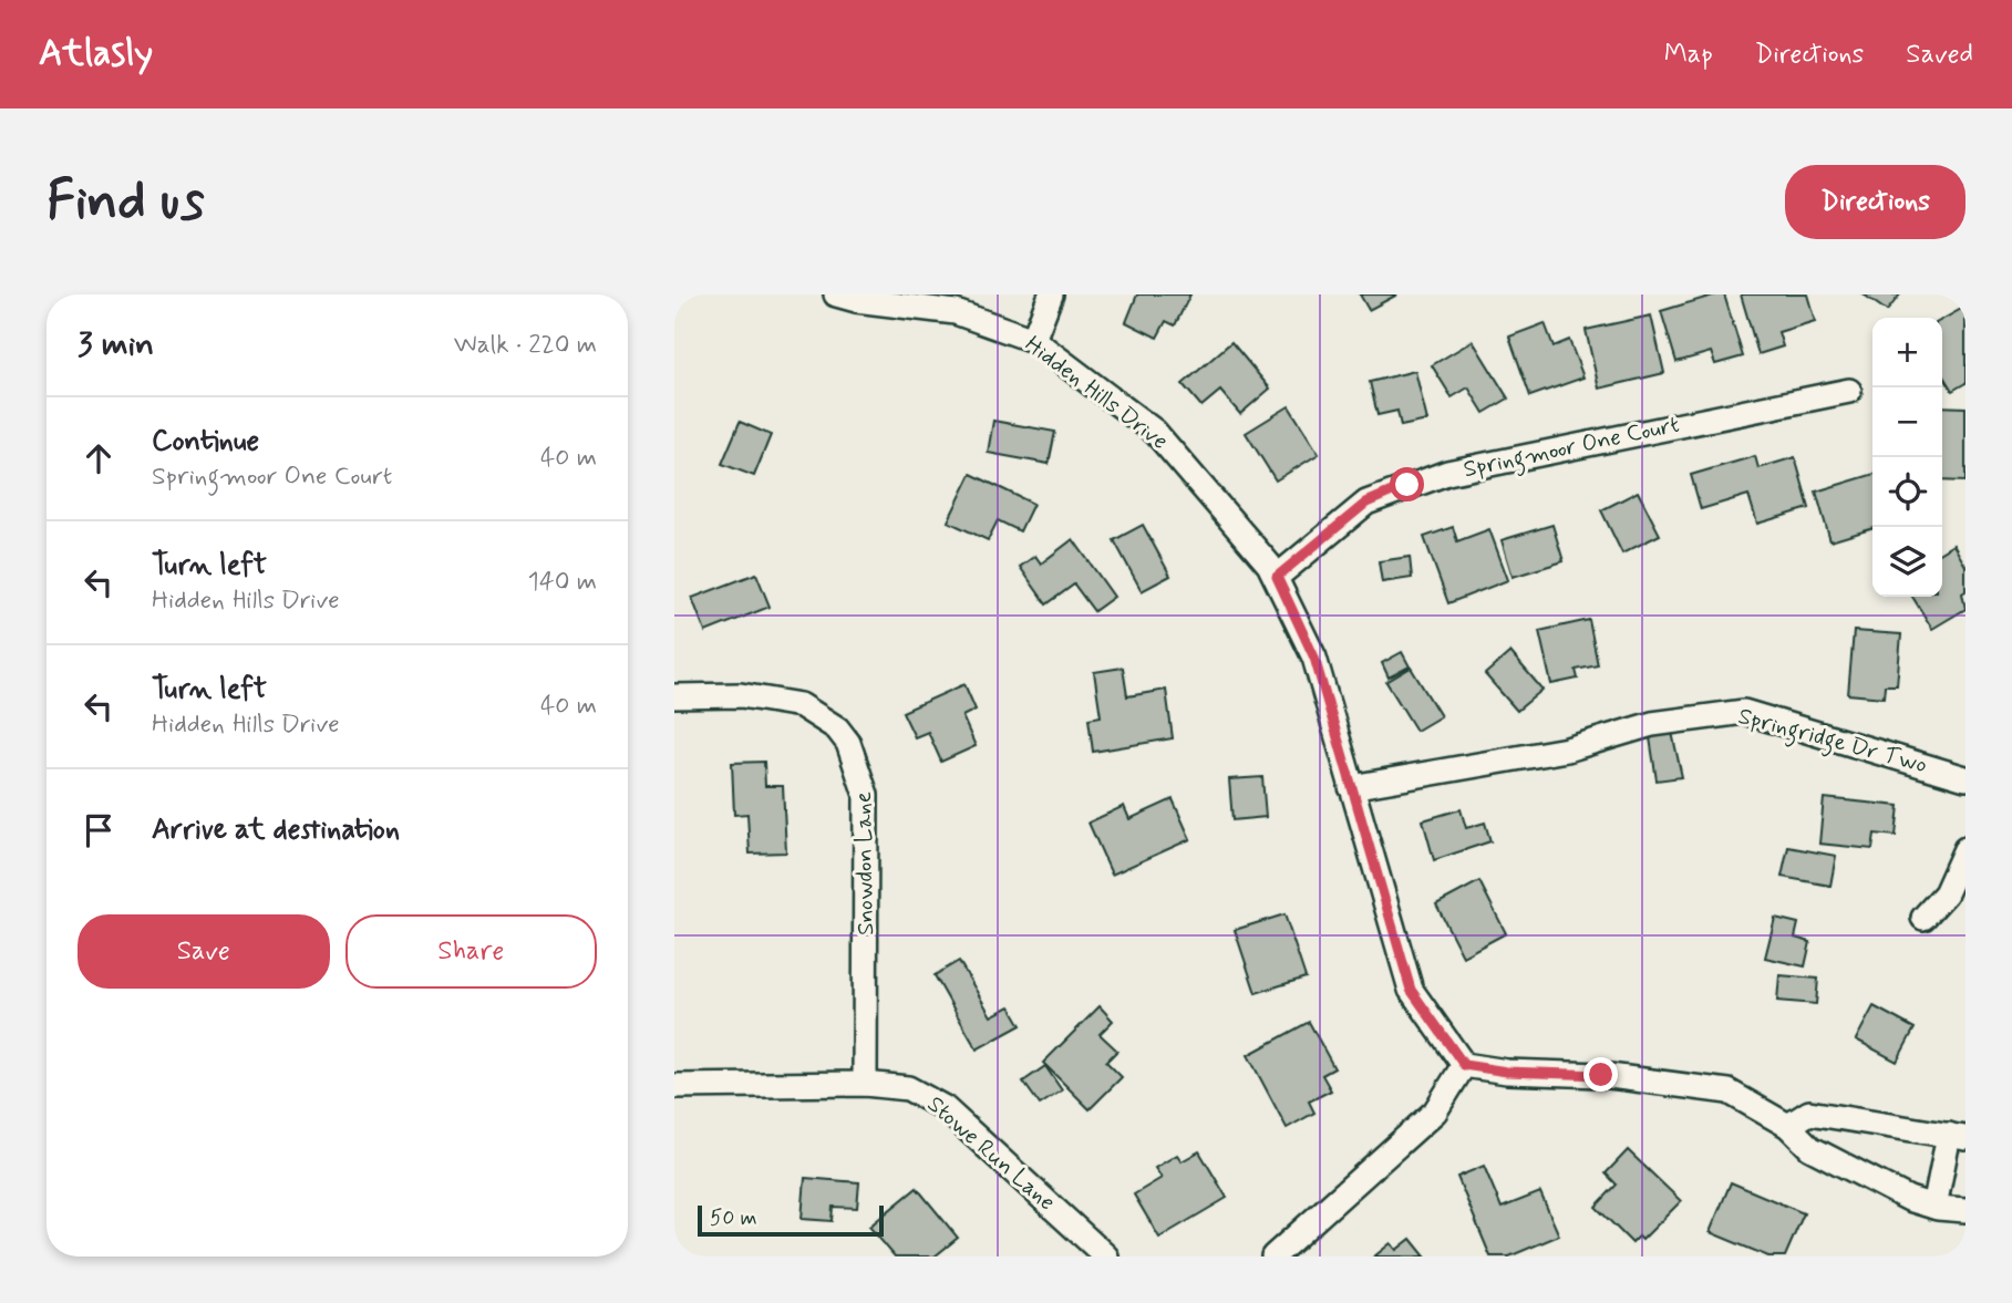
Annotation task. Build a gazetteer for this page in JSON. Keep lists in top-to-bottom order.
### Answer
{
  "streets": {
    "street": [
      "Hidden Hills Drive",
      "Springmoor One Court",
      "Springridge Dr Two",
      "Snowdon Lane",
      "Stowe Run Lane"
    ]
  },
  "crossings": [
    ["Hidden Hills Drive", "Springmoor One Court"],
    ["Hidden Hills Drive", "Springridge Dr Two"],
    ["Snowdon Lane", "Stowe Run Lane"]
  ],
  "scale_bar": "50 m",
  "page": {
    "header": "Atlasly",
    "nav": ["Map", "Directions", "Saved"],
    "buttons": [
      "Directions",
      ["Save", "Share"]
    ],
    "title": "Find us",
    "heading": ["3 min", "Walk · 220 m"],
    "map_buttons": ["+", "−"],
    "list": [
      ["Continue", "Springmoor One Court", "40 m"],
      ["Turn left", "Hidden Hills Drive", "140 m"],
      ["Turn left", "Hidden Hills Drive", "40 m"],
      "Arrive at destination"
    ],
    "scale": "50 m"
  }
}
